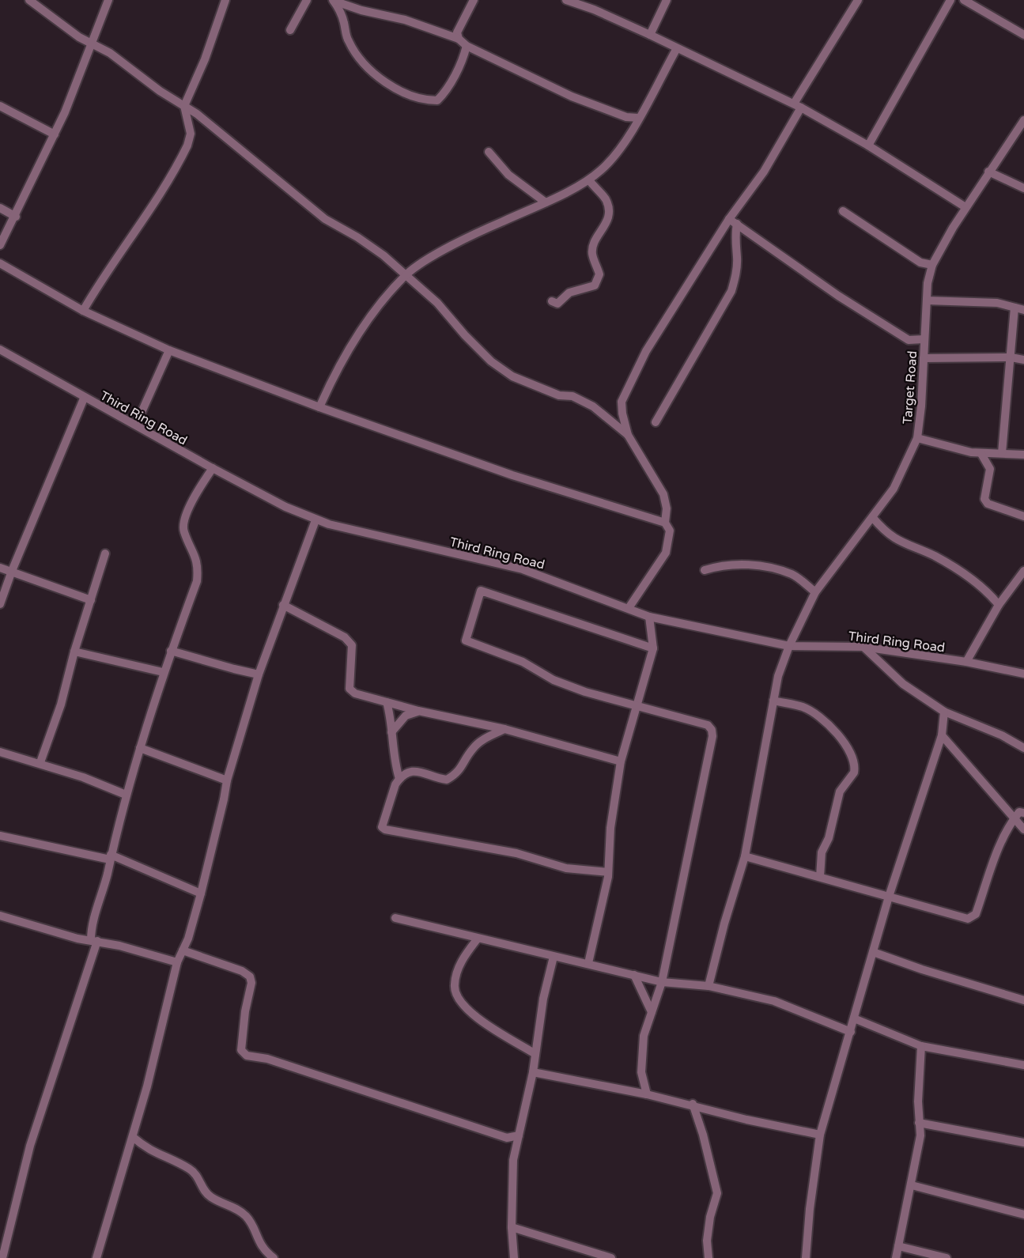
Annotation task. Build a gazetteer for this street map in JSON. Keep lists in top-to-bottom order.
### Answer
{
  "streets": {
    "street": ["Target Road", "Third Ring Road"]
  },
  "crossings": [
    ["Target Road", "Third Ring Road"]
  ]
}
